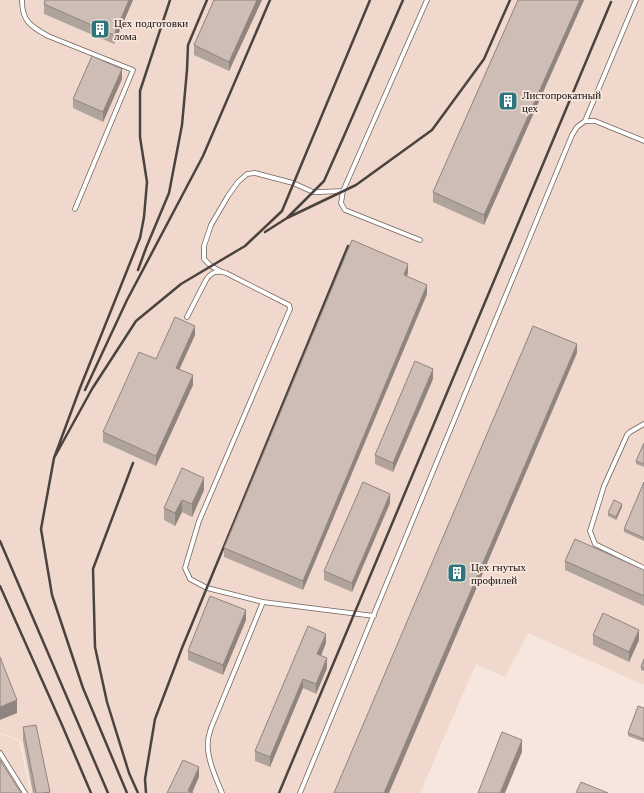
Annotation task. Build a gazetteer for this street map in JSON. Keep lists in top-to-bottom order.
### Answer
{
  "places": {
    "building": ["Цех подготовки лома", "Листопрокатный цех", "Цех гнутых профилей"]
  }
}
